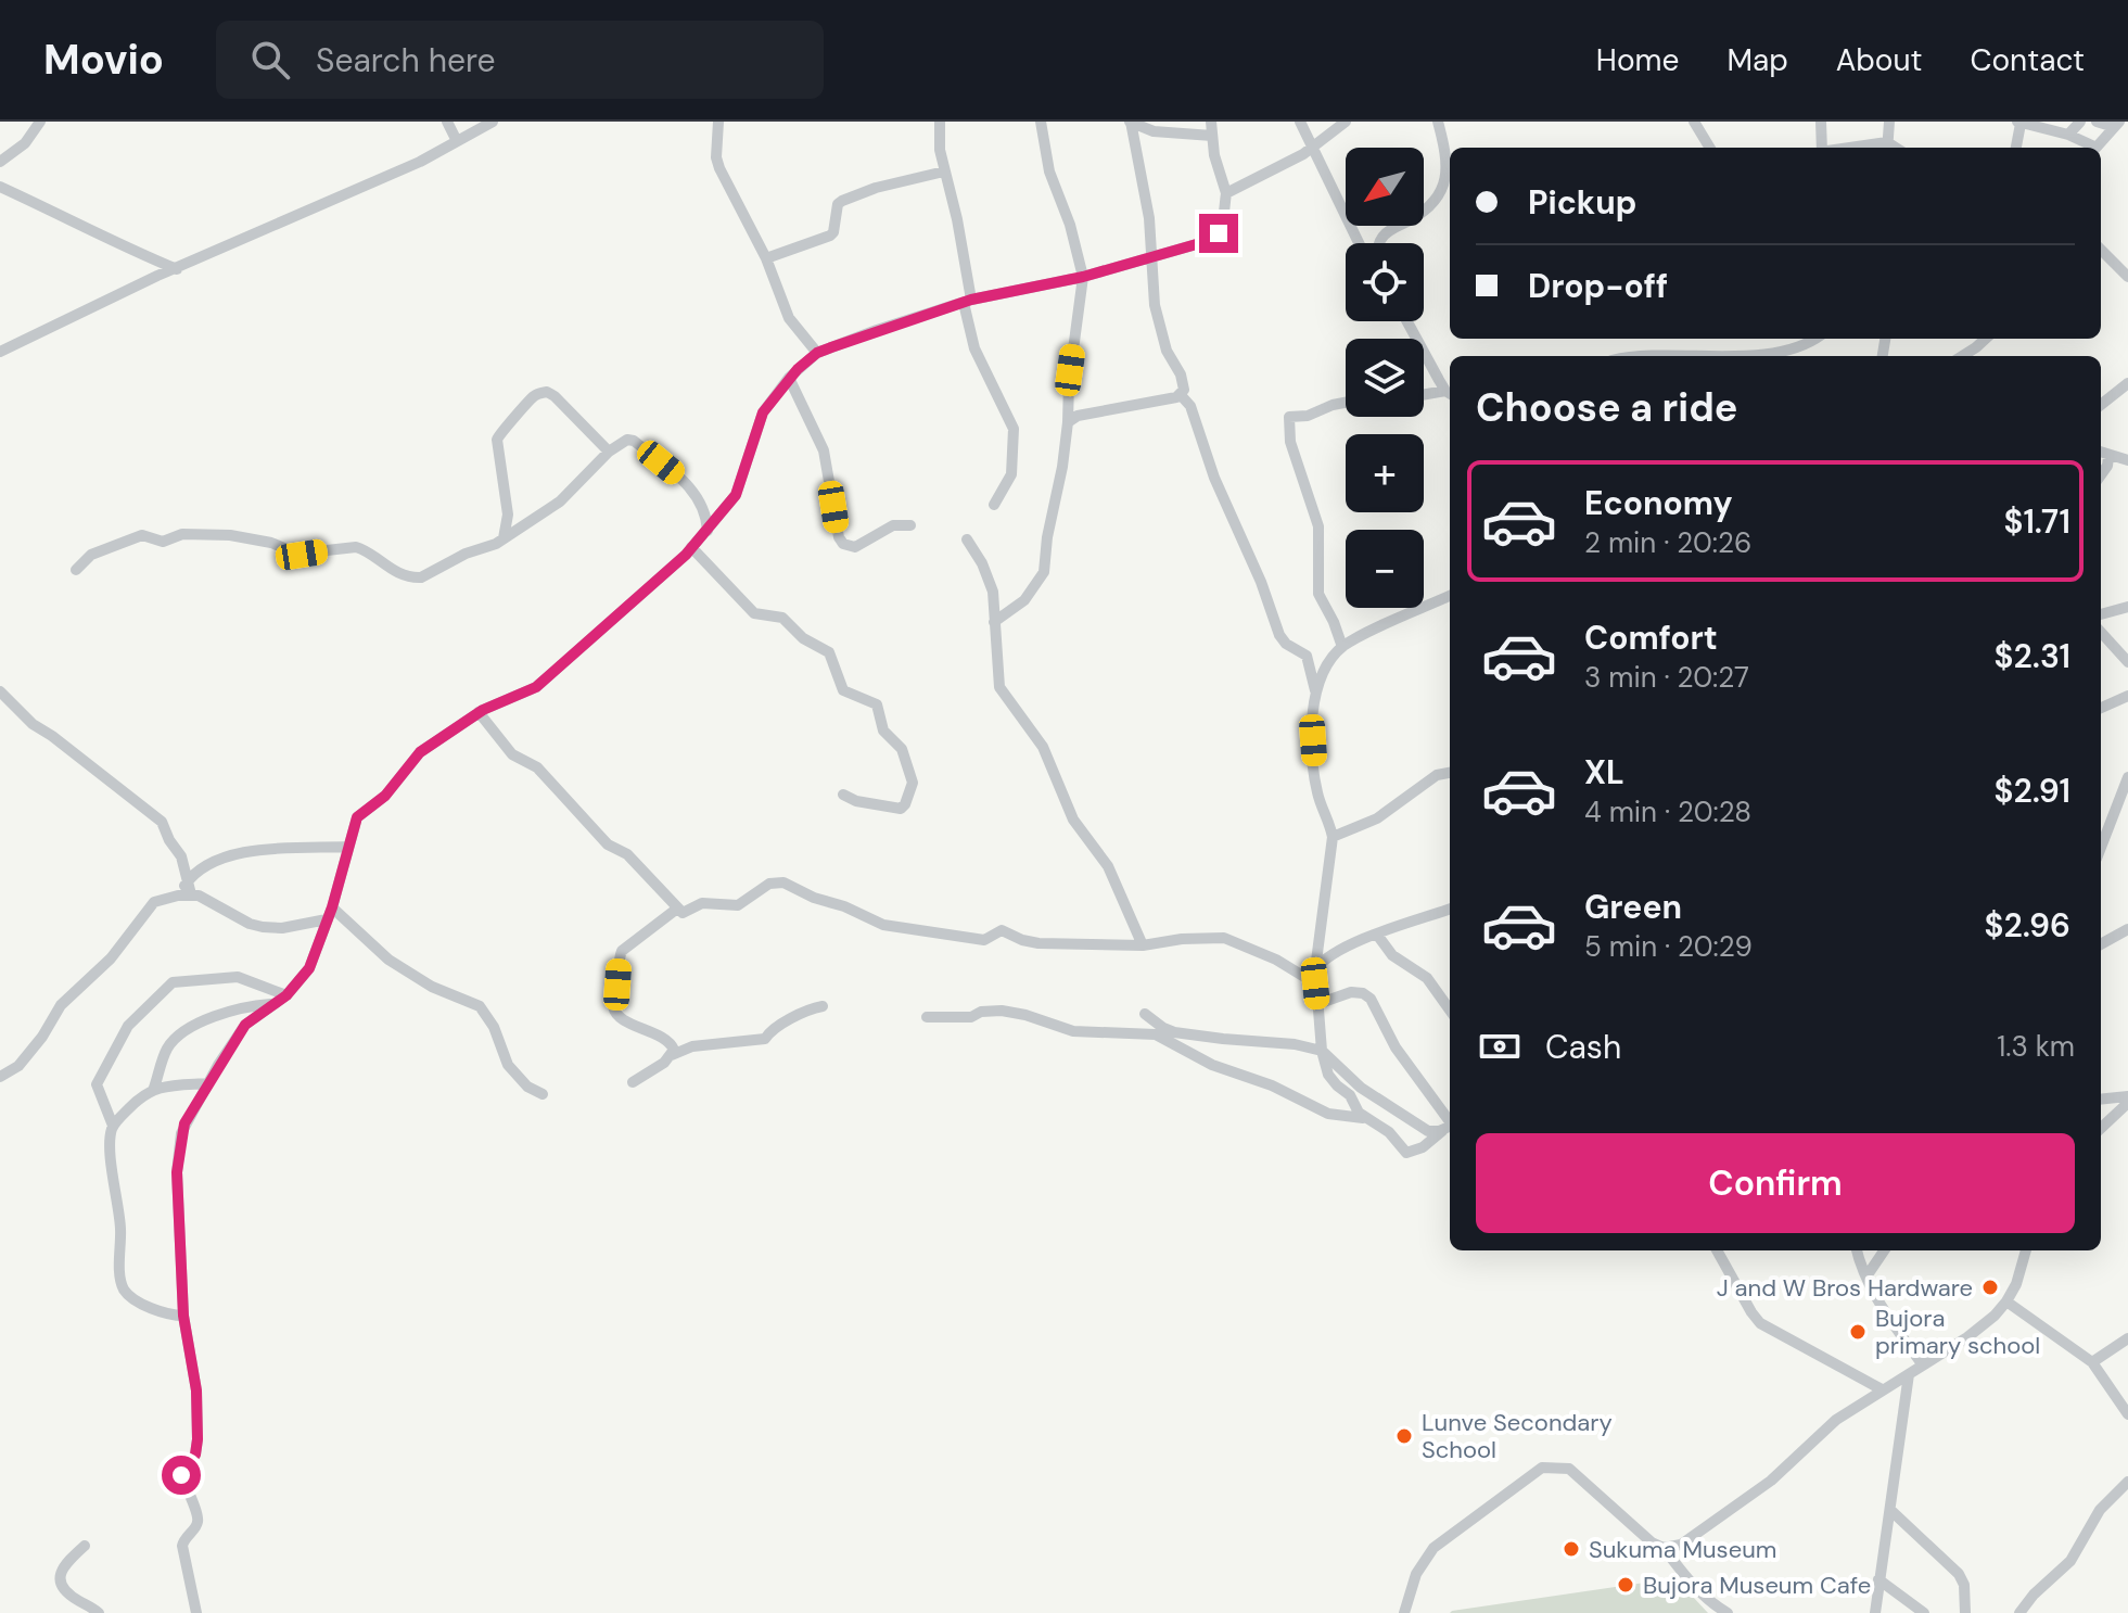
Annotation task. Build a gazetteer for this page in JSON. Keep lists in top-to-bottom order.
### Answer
{
  "places": [
    "J and W Bros Hardware",
    "Bujora primary school",
    "Lunve Secondary School",
    "Sukuma Museum",
    "Bujora Museum Cafe"
  ],
  "north": "bottom left",
  "page": {
    "header": "Movio",
    "search": "Search here",
    "nav": [
      "Home",
      "Map",
      "About",
      "Contact"
    ],
    "map_buttons": ["+", "−"],
    "banner": ["Pickup", "Drop-off"],
    "heading": "Choose a ride",
    "list": [
      {
        "name": "Economy",
        "note": "2 min · 20:26",
        "value": "$1.71"
      },
      {
        "name": "Comfort",
        "note": "3 min · 20:27",
        "value": "$2.31"
      },
      {
        "name": "XL",
        "note": "4 min · 20:28",
        "value": "$2.91"
      },
      {
        "name": "Green",
        "note": "5 min · 20:29",
        "value": "$2.96"
      }
    ],
    "pay": ["Cash", "1.3 km"],
    "buttons": "Confirm"
  }
}
